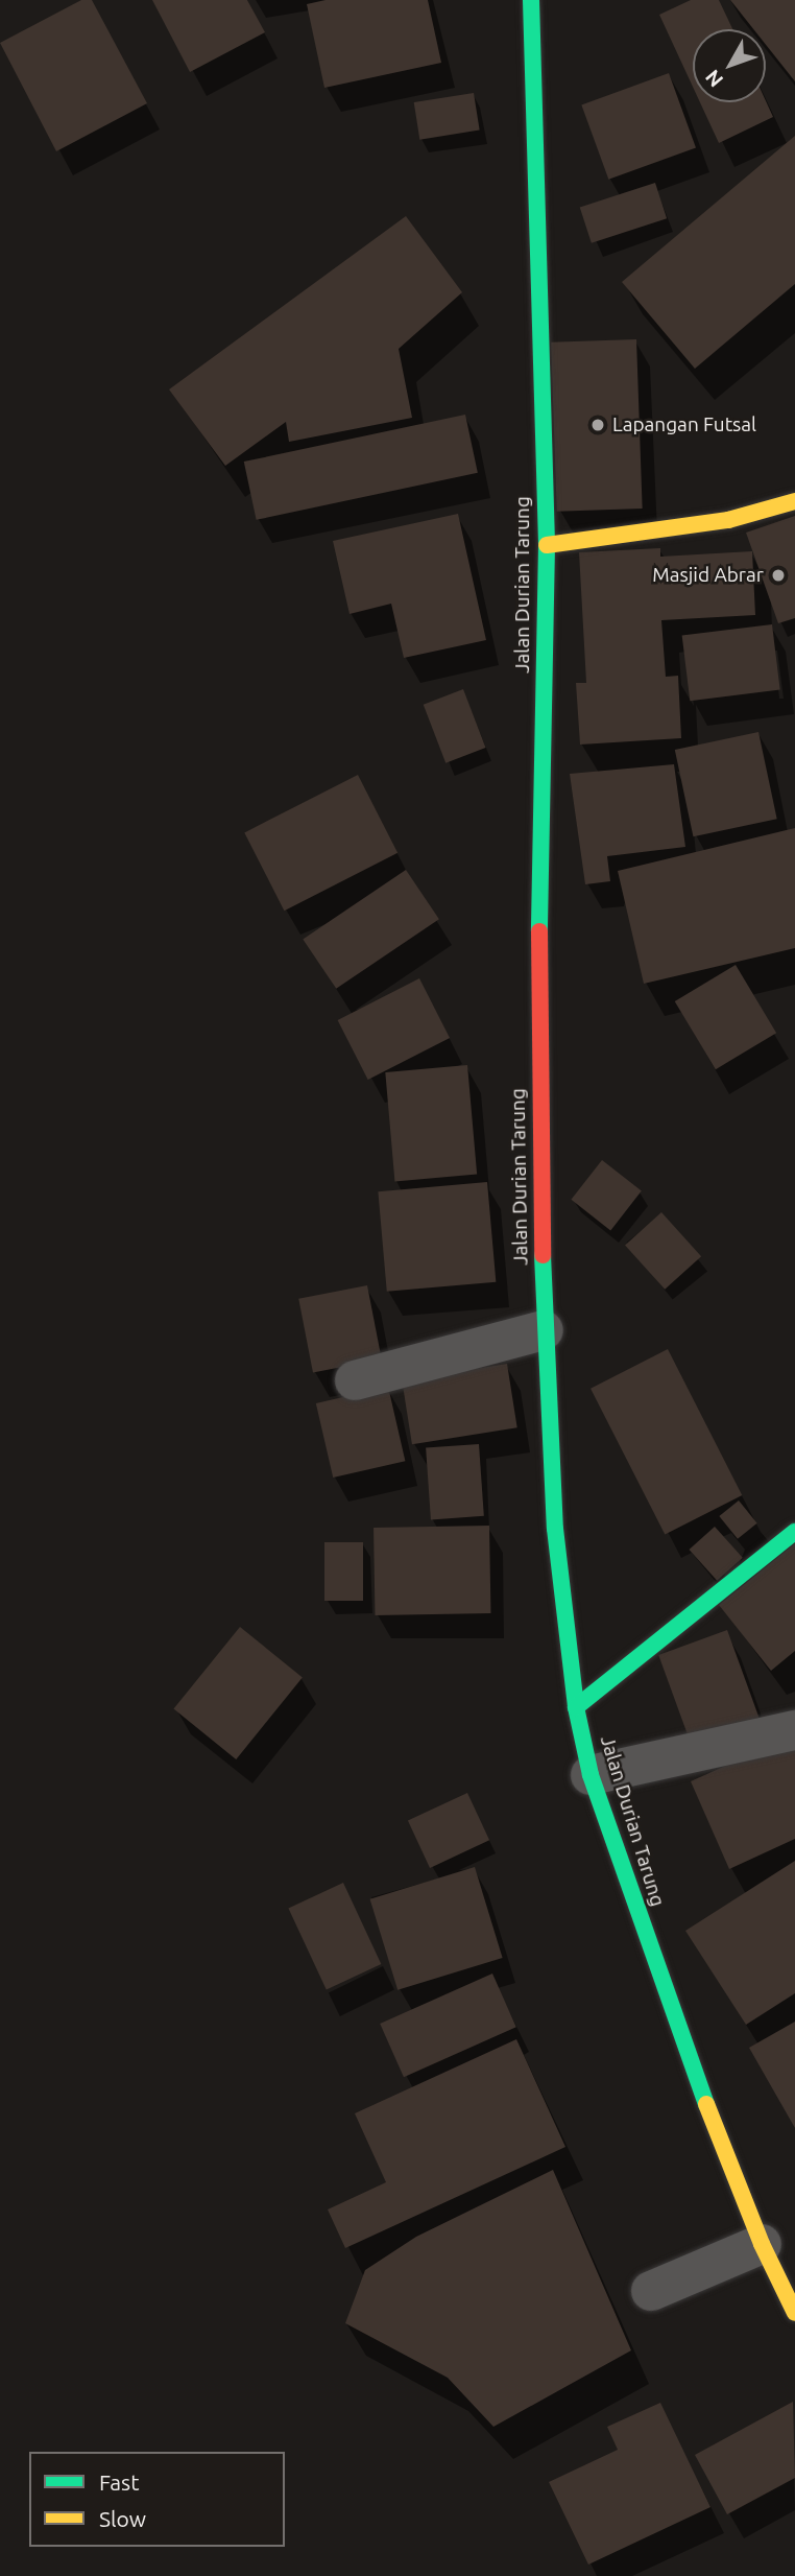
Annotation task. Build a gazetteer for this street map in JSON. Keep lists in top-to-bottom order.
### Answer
{
  "streets": {
    "street": ["Jalan Durian Tarung"]
  },
  "places": ["Lapangan Futsal", "Masjid Abrar"],
  "legend": ["Fast", "Slow"],
  "north": "bottom left"
}
